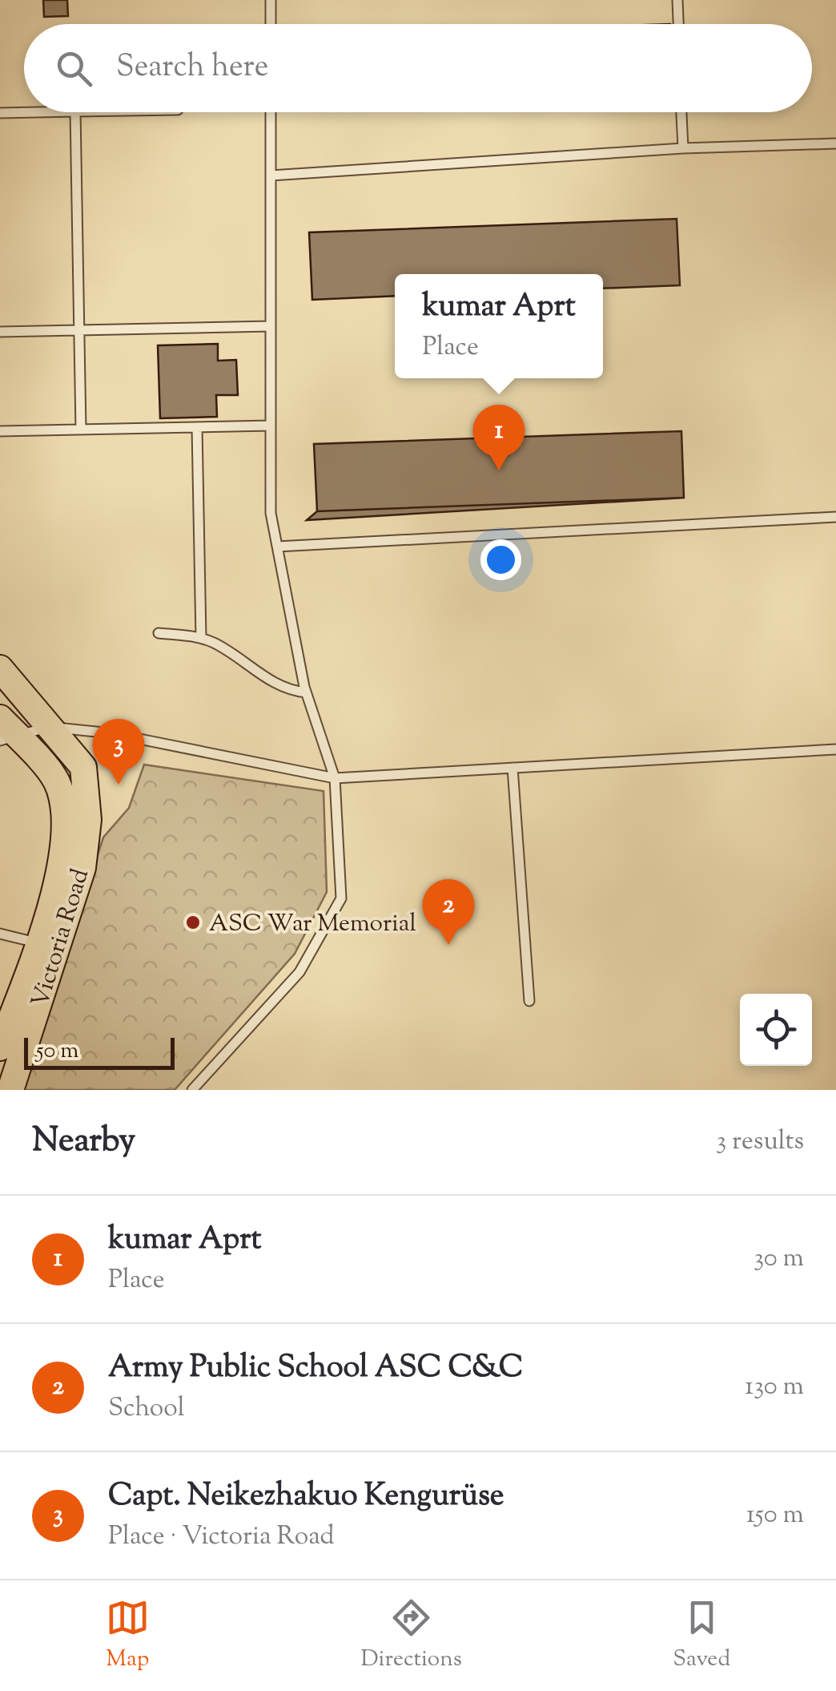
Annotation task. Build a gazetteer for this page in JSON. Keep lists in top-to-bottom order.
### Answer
{
  "streets": {
    "main road": ["Victoria Road"]
  },
  "places": ["ASC War Memorial"],
  "scale_bar": "50 m",
  "page": {
    "search": "Search here",
    "popup": ["kumar Aprt", "Place"],
    "pins": ["1", "3", "2"],
    "scale": "50 m",
    "heading": ["Nearby", "3 results"],
    "list": [
      {
        "mark": "1",
        "name": "kumar Aprt",
        "note": "Place",
        "value": "30 m"
      },
      {
        "mark": "2",
        "name": "Army Public School ASC C&C",
        "note": "School",
        "value": "130 m"
      },
      {
        "mark": "3",
        "name": "Capt. Neikezhakuo Kengurüse",
        "note": "Place · Victoria Road",
        "value": "150 m"
      }
    ],
    "nav": ["Map", "Directions", "Saved"]
  }
}
